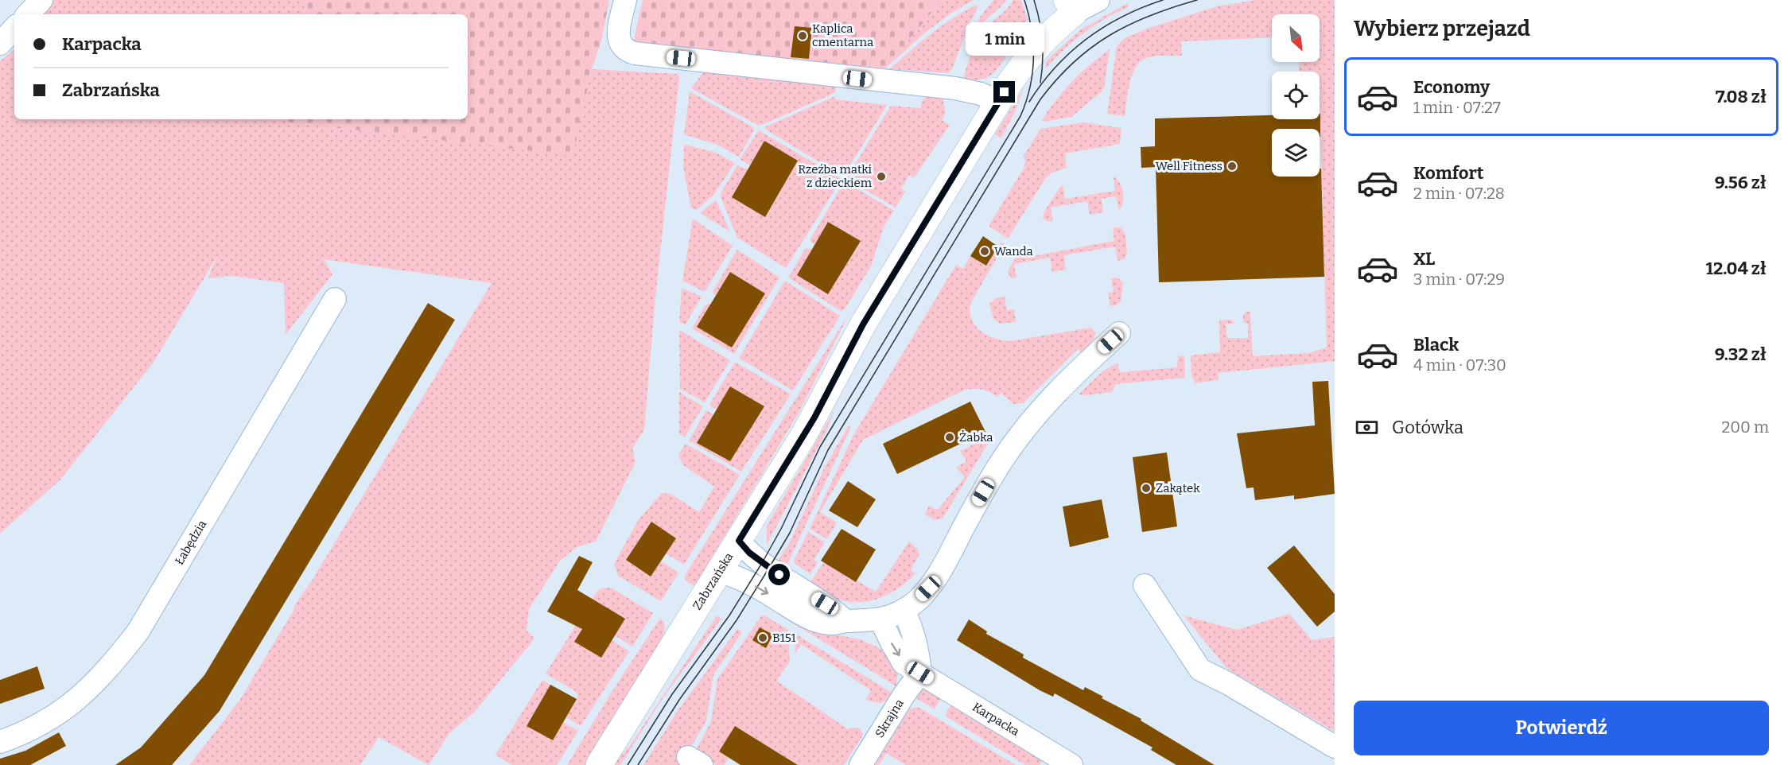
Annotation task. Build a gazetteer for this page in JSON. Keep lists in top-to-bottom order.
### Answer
{
  "streets": {
    "main road": ["Zabrzańska"],
    "street": ["Łabędzia", "Skrajna", "Karpacka"]
  },
  "crossings": [
    ["Skrajna", "Karpacka"]
  ],
  "places": [
    "Kaplica cmentarna",
    "Well Fitness",
    "Rzeźba matki z dzieckiem",
    "Wanda",
    "Żabka",
    "Zakątek",
    "B151"
  ],
  "north": "bottom right",
  "page": {
    "heading": "Wybierz przejazd",
    "banner": ["Karpacka", "Zabrzańska"],
    "bubble": "1 min",
    "list": [
      {
        "name": "Economy",
        "note": "1 min · 07:27",
        "value": "7.08 zł"
      },
      {
        "name": "Komfort",
        "note": "2 min · 07:28",
        "value": "9.56 zł"
      },
      {
        "name": "XL",
        "note": "3 min · 07:29",
        "value": "12.04 zł"
      },
      {
        "name": "Black",
        "note": "4 min · 07:30",
        "value": "9.32 zł"
      }
    ],
    "pay": ["Gotówka", "200 m"],
    "buttons": "Potwierdź"
  }
}
